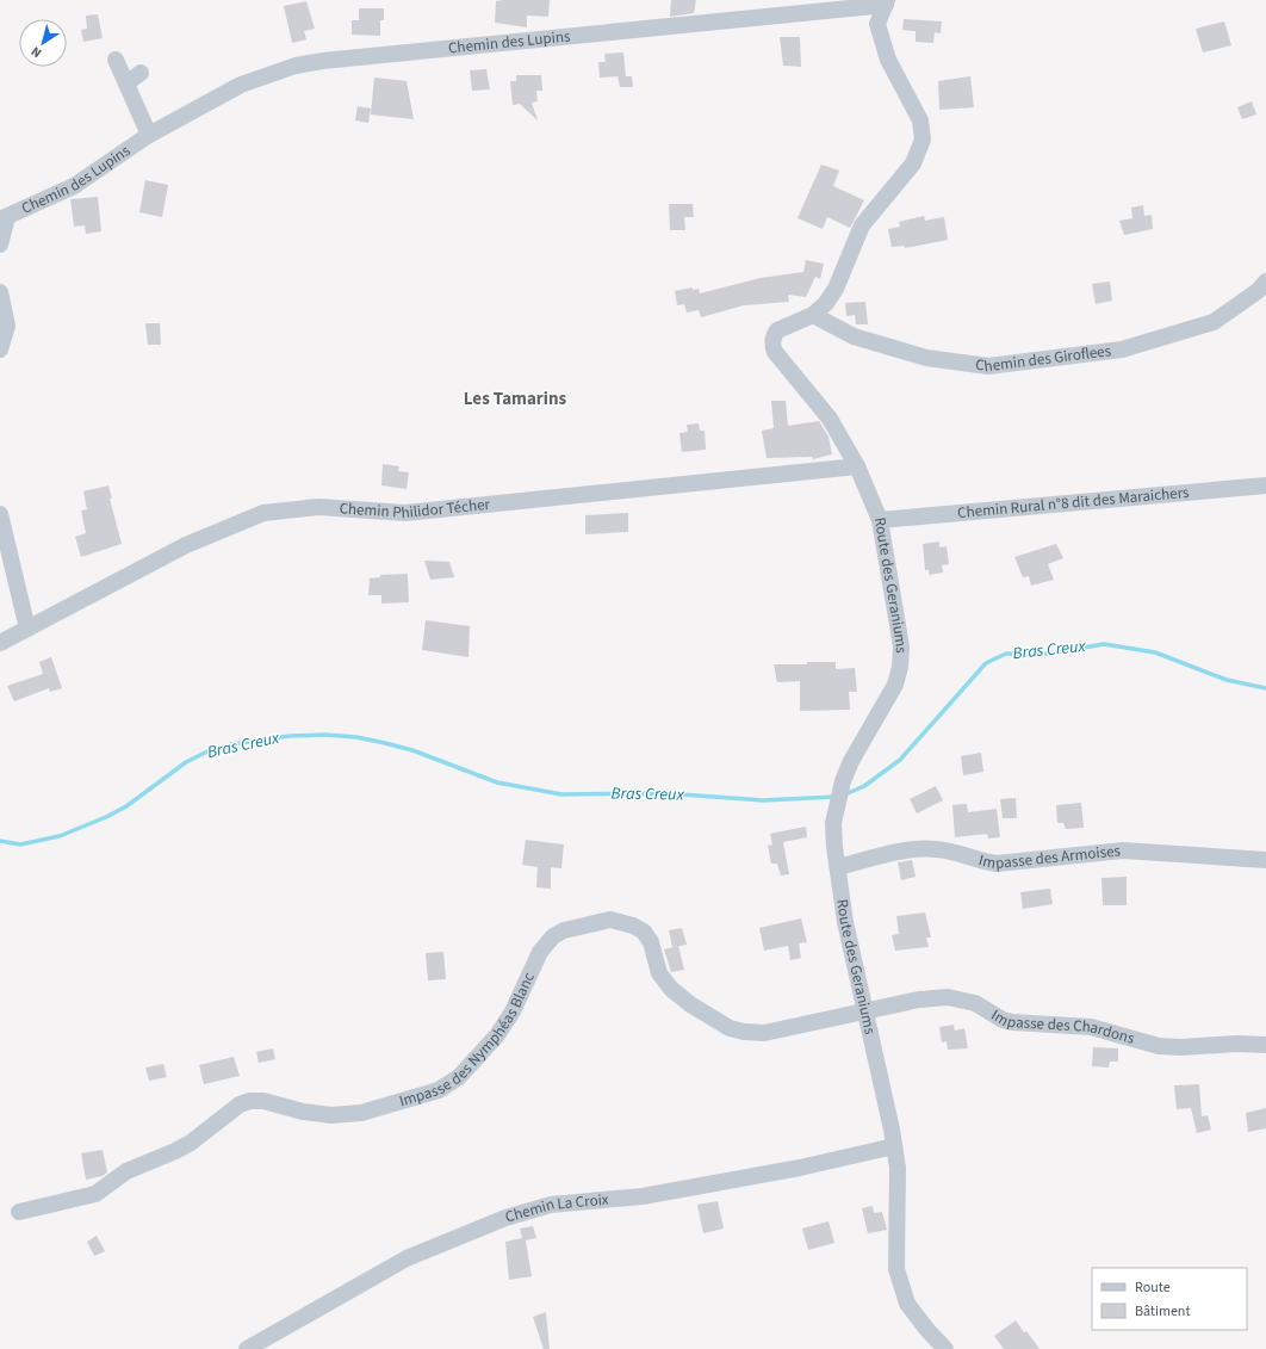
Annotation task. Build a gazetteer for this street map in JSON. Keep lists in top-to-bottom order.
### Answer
{
  "streets": {
    "street": [
      "Chemin des Lupins",
      "Chemin des Giroflees",
      "Chemin Rural n°8 dit des Maraichers",
      "Chemin Philidor Técher",
      "Route des Geraniums",
      "Impasse des Armoises",
      "Impasse des Chardons",
      "Impasse des Nymphéas Blanc",
      "Chemin La Croix"
    ]
  },
  "crossings": [
    ["Chemin des Lupins", "Route des Geraniums"],
    ["Chemin des Giroflees", "Route des Geraniums"],
    ["Chemin Rural n°8 dit des Maraichers", "Route des Geraniums"],
    ["Chemin Philidor Técher", "Route des Geraniums"],
    ["Route des Geraniums", "Impasse des Armoises"],
    ["Route des Geraniums", "Impasse des Chardons"],
    ["Route des Geraniums", "Impasse des Nymphéas Blanc"],
    ["Route des Geraniums", "Chemin La Croix"],
    ["Impasse des Chardons", "Impasse des Nymphéas Blanc"]
  ],
  "districts": ["Les Tamarins"],
  "water": ["Bras Creux"],
  "legend": ["Route", "Bâtiment"],
  "north": "bottom left"
}
